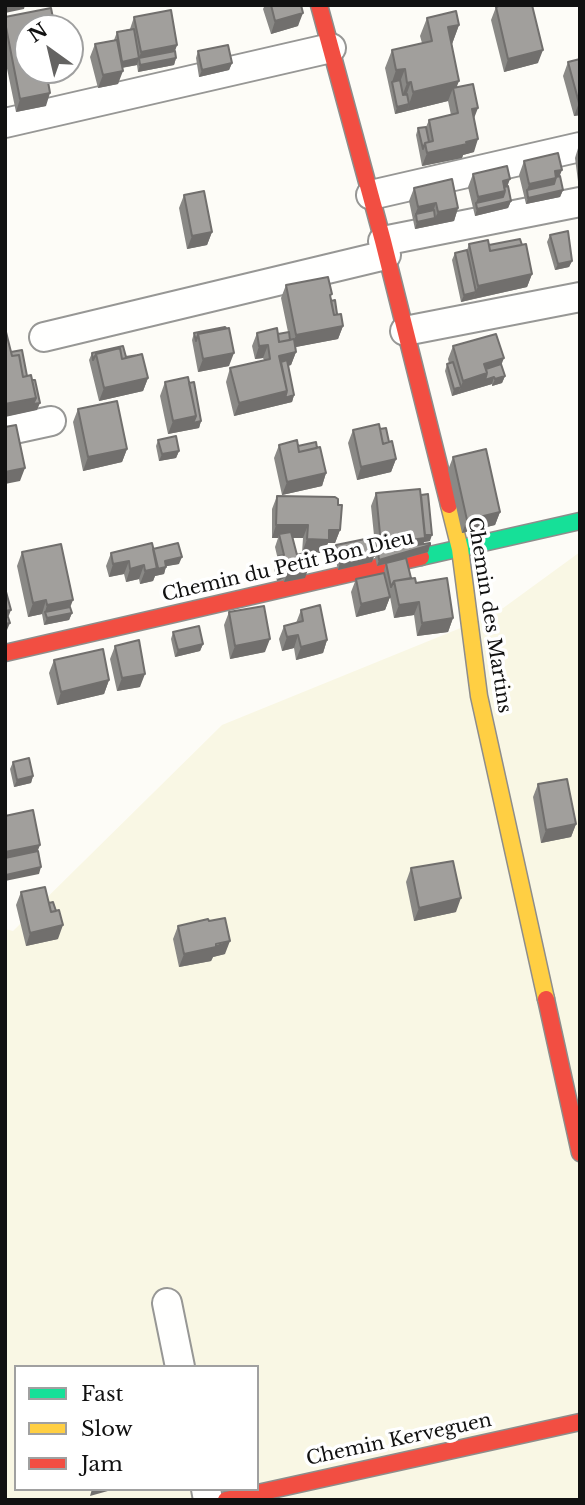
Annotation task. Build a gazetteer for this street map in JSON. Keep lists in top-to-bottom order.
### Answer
{
  "streets": {
    "street": ["Chemin du Petit Bon Dieu", "Chemin des Martins", "Chemin Kerveguen"]
  },
  "crossings": [
    ["Chemin du Petit Bon Dieu", "Chemin des Martins"]
  ],
  "legend": ["Fast", "Slow", "Jam"],
  "north": "top left"
}
